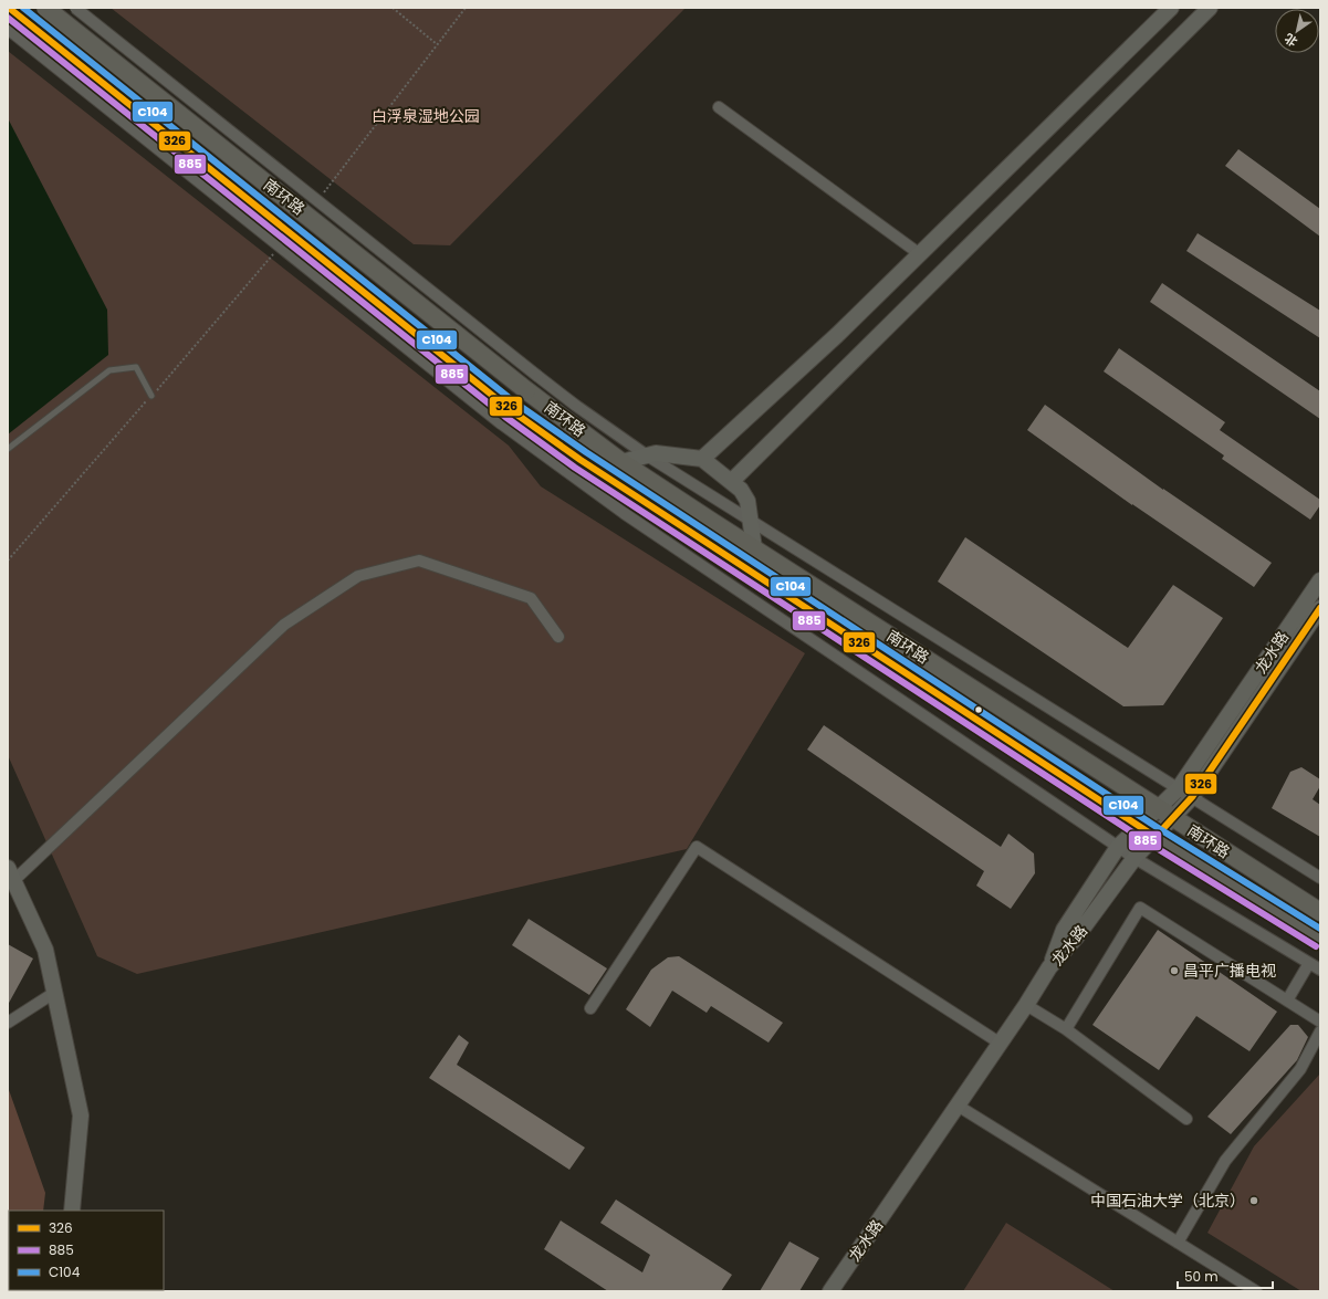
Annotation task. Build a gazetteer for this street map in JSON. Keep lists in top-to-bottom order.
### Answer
{
  "streets": {
    "main road": ["南环路"],
    "street": ["龙水路"]
  },
  "crossings": [
    ["南环路", "龙水路"]
  ],
  "parks": ["白浮泉湿地公园"],
  "places": ["昌平广播电视", "中国石油大学（北京）"],
  "lines": ["transit line 326", "transit line C104", "transit line 885"],
  "legend": ["326", "885", "C104"],
  "scale_bar": "50 m",
  "north": "bottom left"
}
